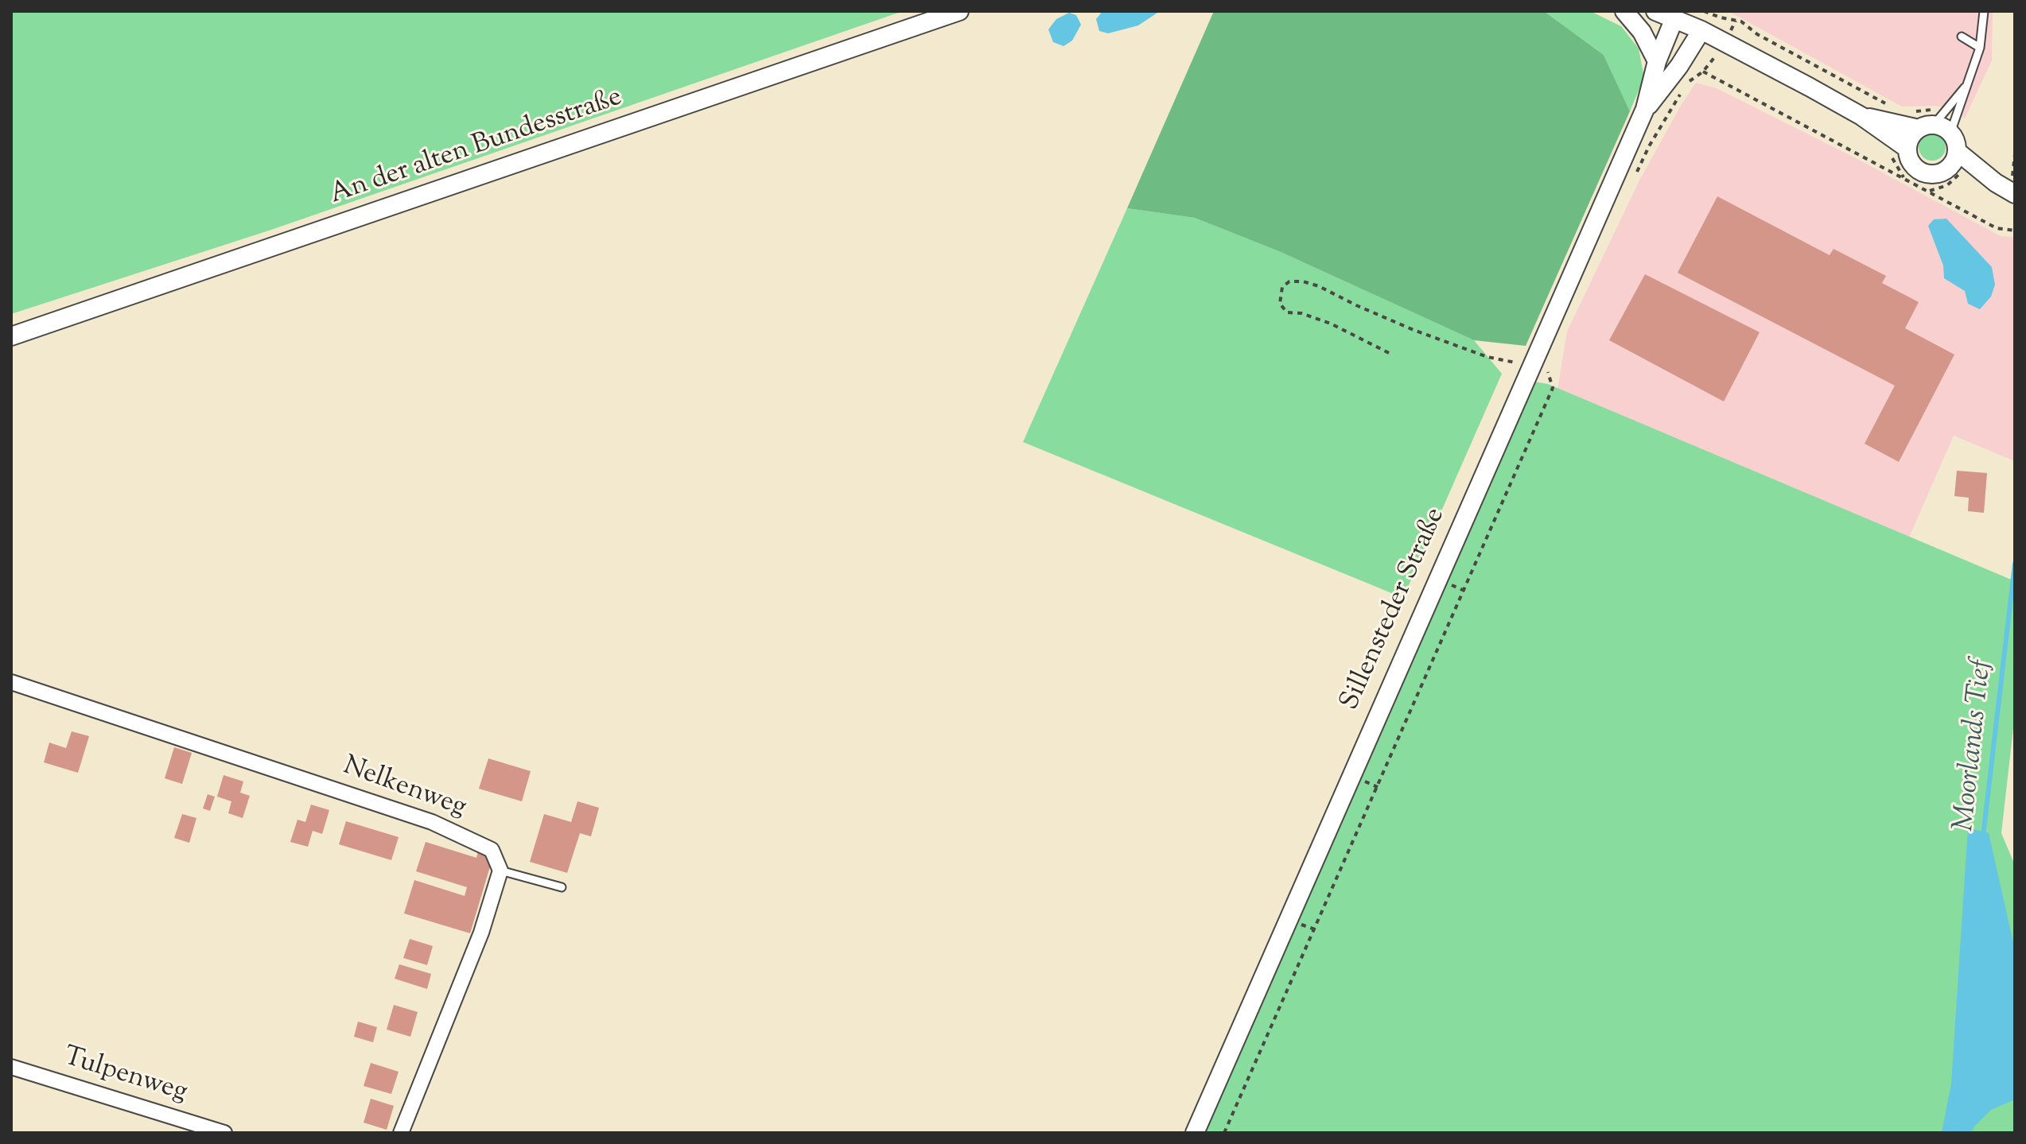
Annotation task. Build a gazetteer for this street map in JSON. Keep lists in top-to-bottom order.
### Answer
{
  "streets": {
    "street": [
      "An der alten Bundesstraße",
      "Sillensteder Straße",
      "Nelkenweg",
      "Tulpenweg"
    ]
  },
  "water": ["Moorlands Tief"]
}
